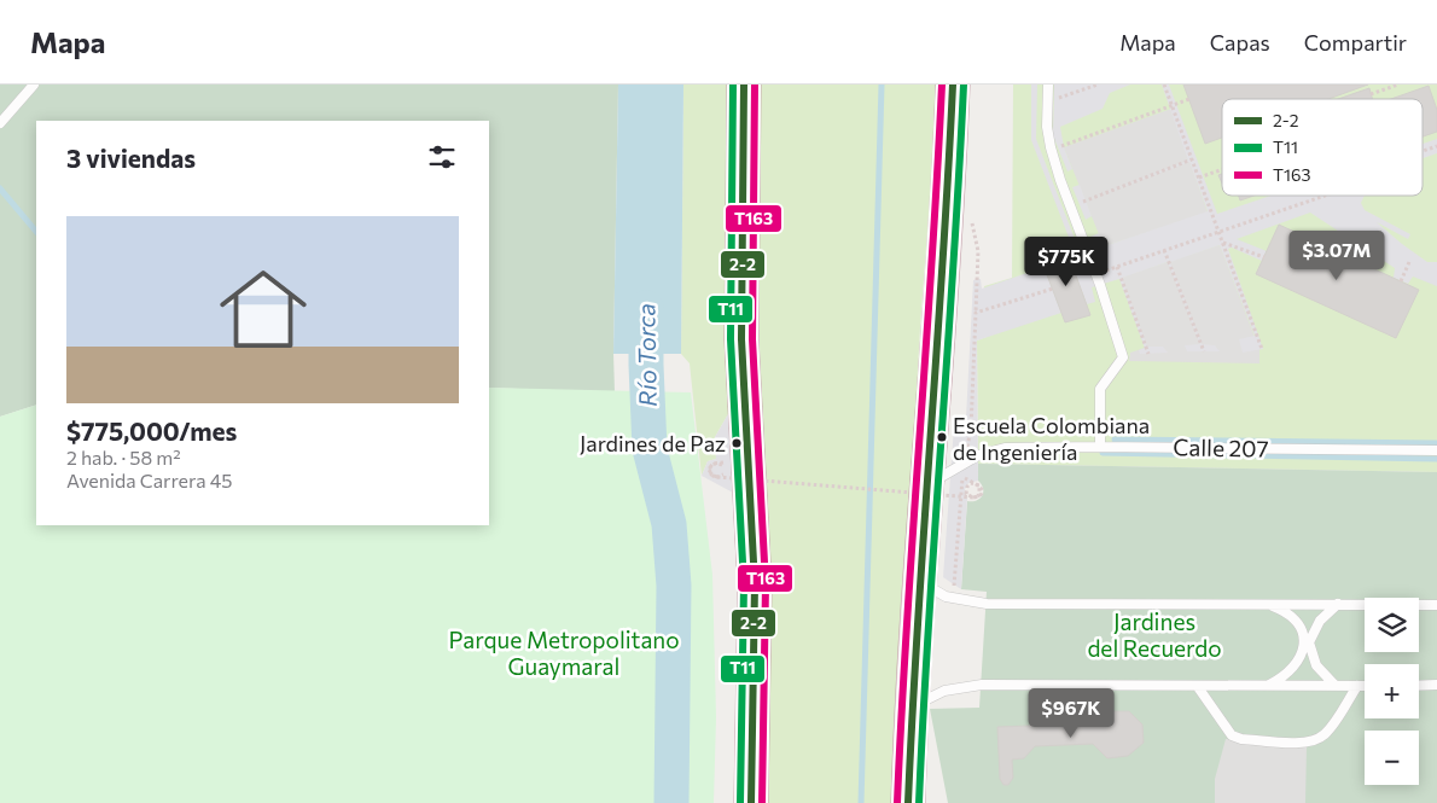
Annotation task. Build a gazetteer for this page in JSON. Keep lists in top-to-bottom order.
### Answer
{
  "streets": {
    "lane": ["Calle 207"]
  },
  "water": ["Río Torca"],
  "parks": ["Jardines del Recuerdo", "Parque Metropolitano Guaymaral"],
  "places": ["Escuela Colombiana de Ingeniería", "Jardines de Paz"],
  "lines": ["transit line 2-2", "transit line T11", "transit line T163"],
  "legend": ["2-2", "T11", "T163"],
  "page": {
    "header": "Mapa",
    "nav": ["Mapa", "Capas", "Compartir"],
    "heading": "3 viviendas",
    "list": [
      {
        "name": "$775,000/mes",
        "note": "2 hab. · 58 m² · Avenida Carrera 45"
      }
    ],
    "price": ["$3.07M", "$775K", "$967K"],
    "map_buttons": ["+", "−"]
  }
}
